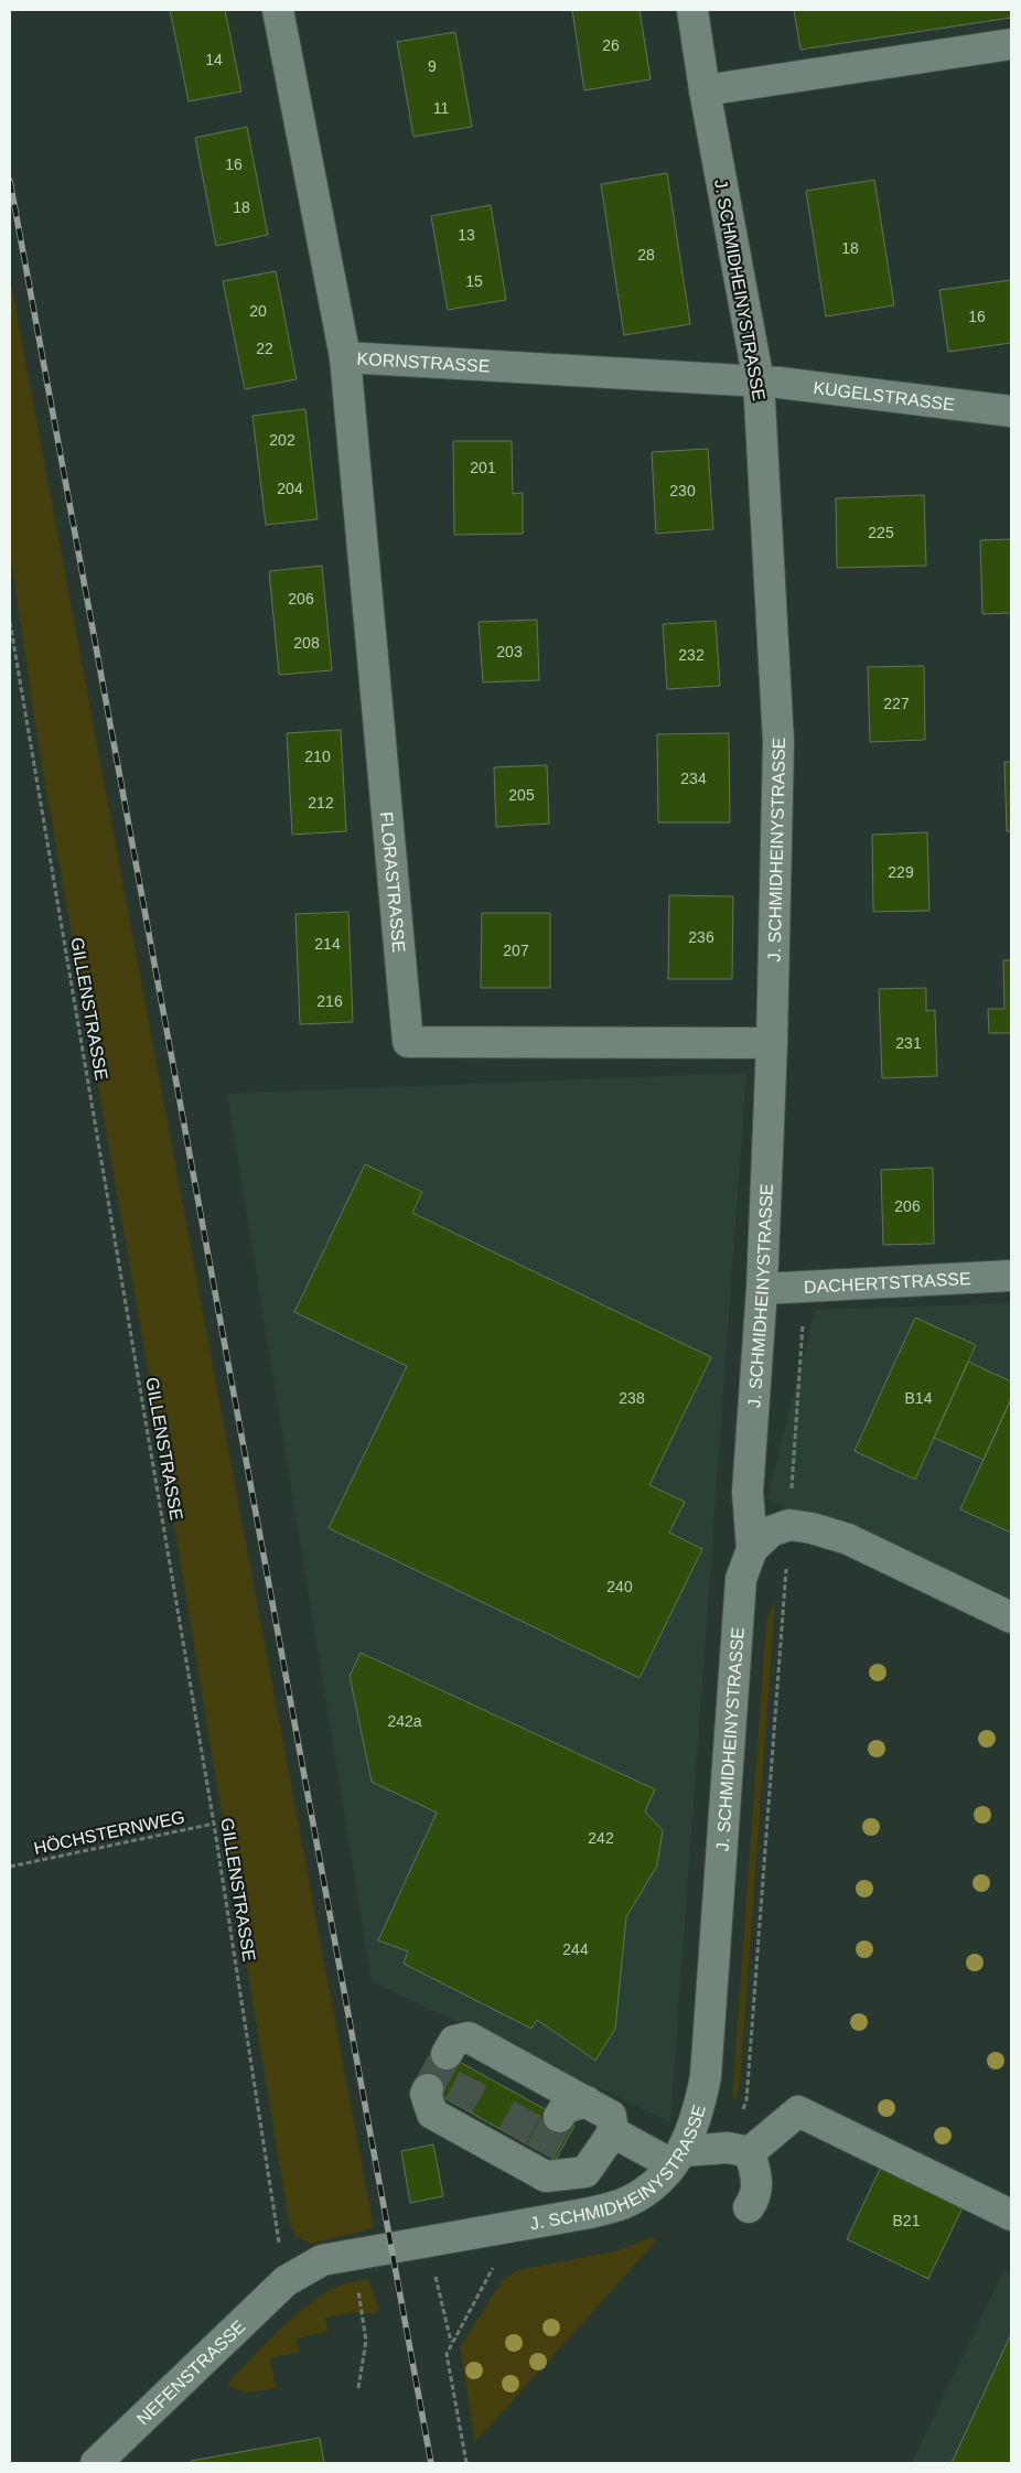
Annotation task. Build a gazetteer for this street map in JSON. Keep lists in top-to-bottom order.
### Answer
{
  "streets": {
    "street": [
      "J. SCHMIDHEINYSTRASSE",
      "KORNSTRASSE",
      "KUGELSTRASSE",
      "FLORASTRASSE",
      "DACHERTSTRASSE",
      "NEFENSTRASSE"
    ],
    "path": ["GILLENSTRASSE", "HÖCHSTERNWEG"]
  },
  "crossings": [
    ["J. SCHMIDHEINYSTRASSE", "KORNSTRASSE"],
    ["J. SCHMIDHEINYSTRASSE", "KUGELSTRASSE"],
    ["J. SCHMIDHEINYSTRASSE", "FLORASTRASSE"],
    ["J. SCHMIDHEINYSTRASSE", "GILLENSTRASSE"],
    ["J. SCHMIDHEINYSTRASSE", "DACHERTSTRASSE"],
    ["J. SCHMIDHEINYSTRASSE", "NEFENSTRASSE"],
    ["KORNSTRASSE", "KUGELSTRASSE"],
    ["KORNSTRASSE", "FLORASTRASSE"],
    ["GILLENSTRASSE", "HÖCHSTERNWEG"],
    ["GILLENSTRASSE", "NEFENSTRASSE"]
  ],
  "house_numbers": [
    "26",
    "14",
    "9",
    "11",
    "16",
    "18",
    "13",
    "18",
    "28",
    "15",
    "20",
    "16",
    "22",
    "202",
    "201",
    "204",
    "230",
    "225",
    "206",
    "208",
    "203",
    "232",
    "227",
    "210",
    "234",
    "205",
    "212",
    "229",
    "236",
    "214",
    "207",
    "216",
    "231",
    "206",
    "238",
    "B14",
    "240",
    "242a",
    "242",
    "244",
    "B21"
  ]
}
